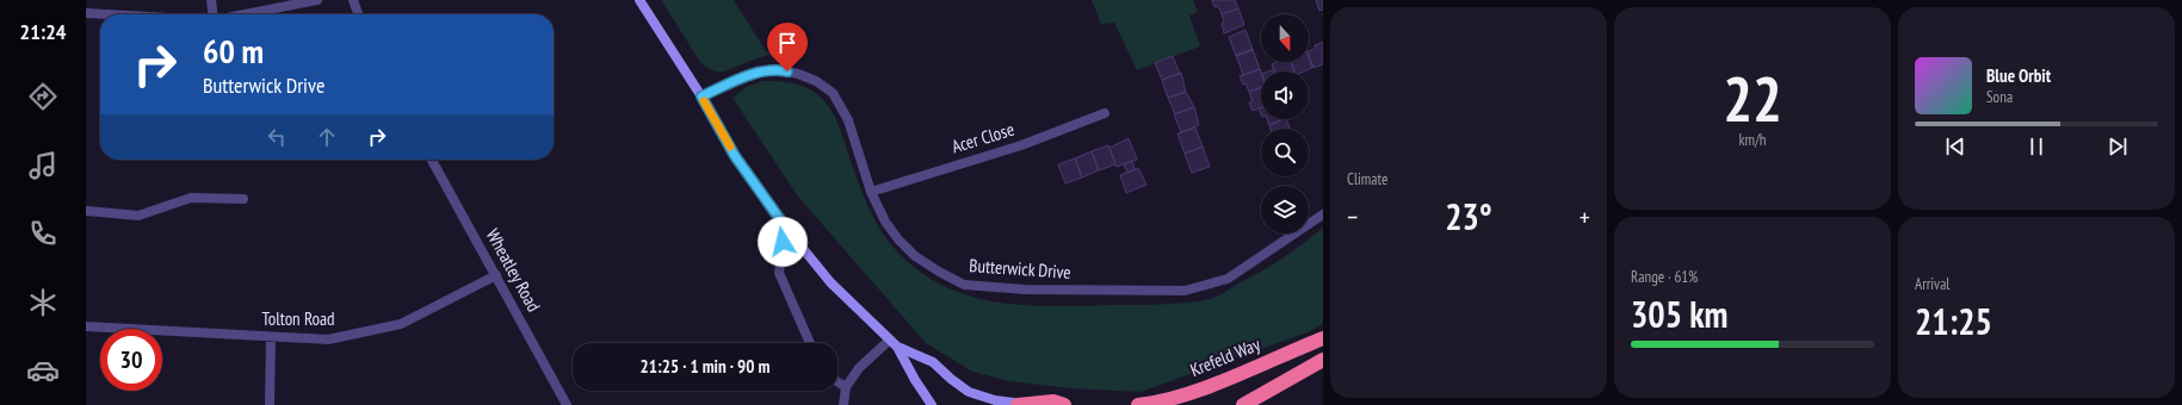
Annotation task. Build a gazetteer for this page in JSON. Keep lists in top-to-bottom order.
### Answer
{
  "streets": {
    "highway": ["Krefeld Way"],
    "street": [
      "Acer Close",
      "Butterwick Drive",
      "Wheatley Road",
      "Tolton Road"
    ]
  },
  "crossings": [
    ["Acer Close", "Butterwick Drive"],
    ["Wheatley Road", "Tolton Road"]
  ],
  "north": "bottom",
  "page": {
    "tabs": "21:24",
    "tile": [
      "Climate",
      ["22", "km/h"],
      ["Range · 61%", "305 km"],
      ["Arrival", "21:25"]
    ],
    "turn": ["60 m", "Butterwick Drive"],
    "song": ["Blue Orbit", "Sona"],
    "heat": ["−", "23°", "+"],
    "limit": "30",
    "trip": "21:25 · 1 min · 90 m"
  }
}
